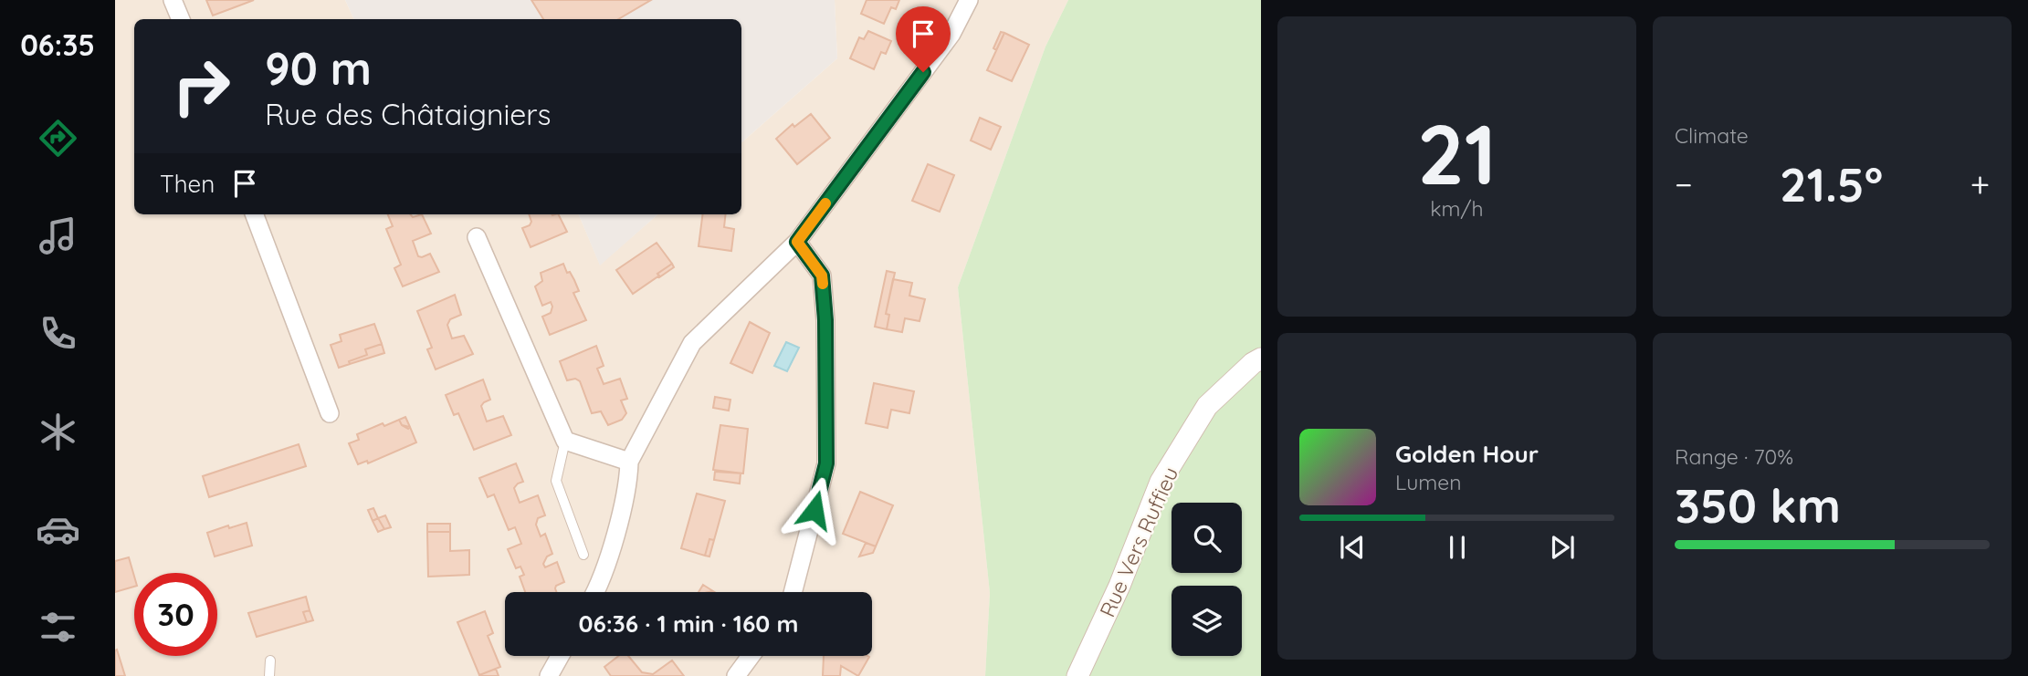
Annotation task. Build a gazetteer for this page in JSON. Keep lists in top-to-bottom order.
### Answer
{
  "streets": {
    "street": ["Rue Vers Ruffieu"]
  },
  "page": {
    "tabs": "06:35",
    "tile": [
      ["21", "km/h"],
      "Climate",
      ["Range · 70%", "350 km"]
    ],
    "turn": ["90 m", "Rue des Châtaigniers"],
    "then": "Then",
    "heat": ["−", "21.5°", "+"],
    "song": ["Golden Hour", "Lumen"],
    "limit": "30",
    "trip": "06:36 · 1 min · 160 m"
  }
}
